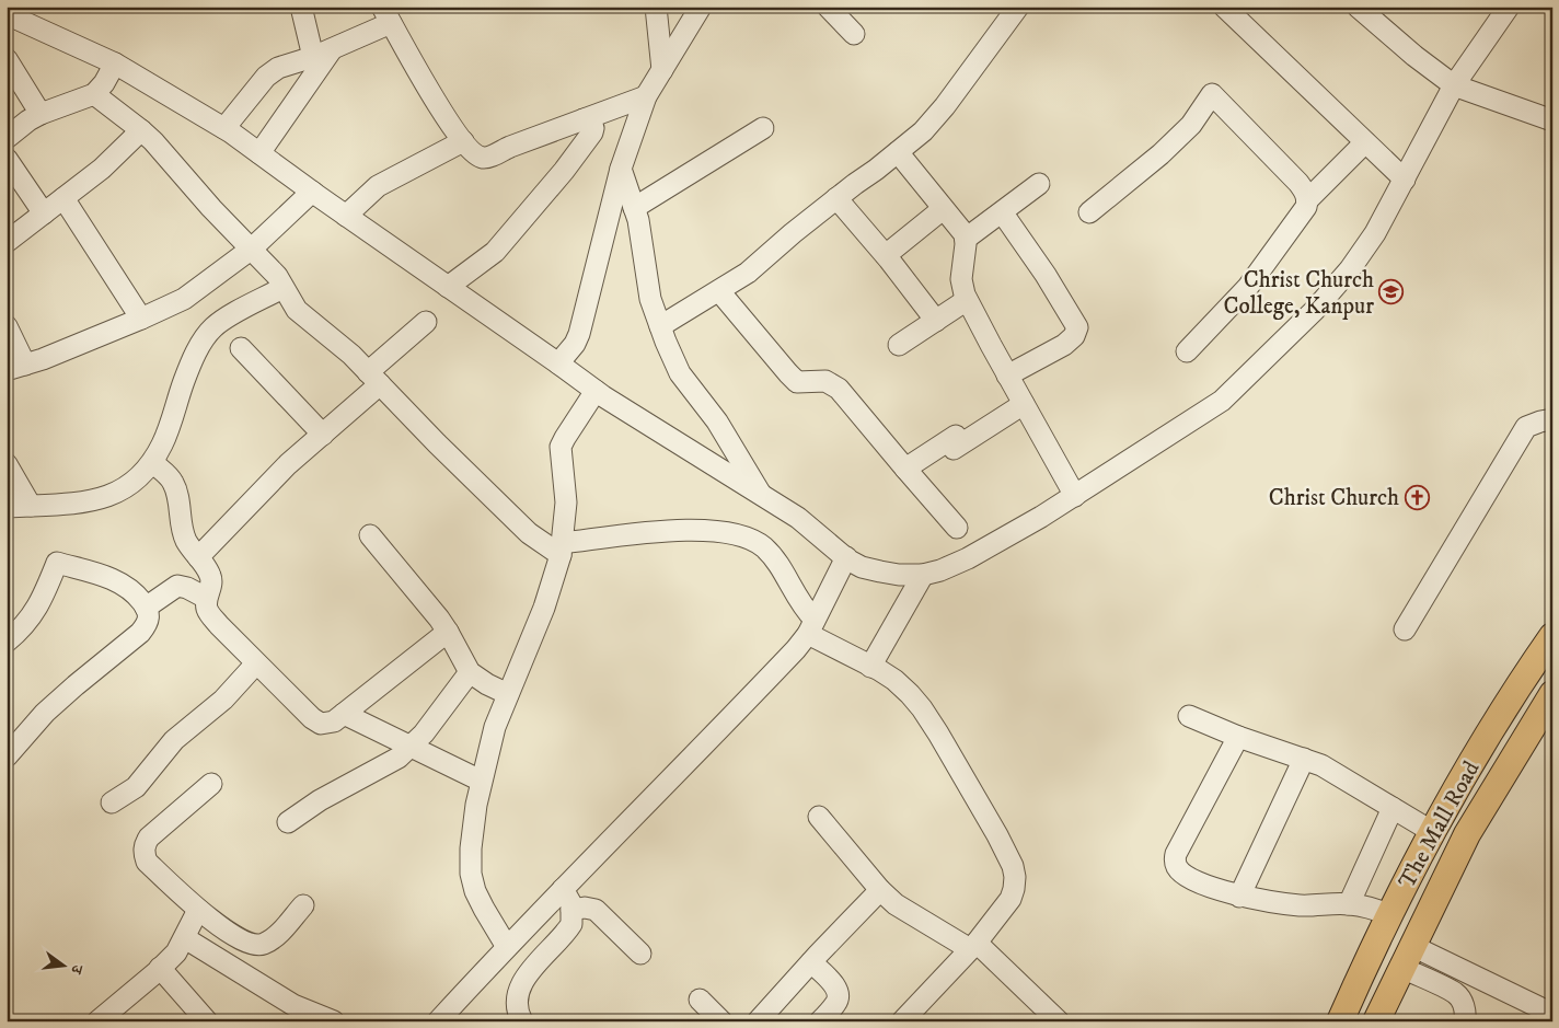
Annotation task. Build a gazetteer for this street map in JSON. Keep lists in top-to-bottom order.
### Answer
{
  "streets": {
    "main road": ["The Mall Road"]
  },
  "places": {
    "school or university": ["Christ Church College, Kanpur"],
    "church": ["Christ Church"]
  },
  "north": "right"
}
